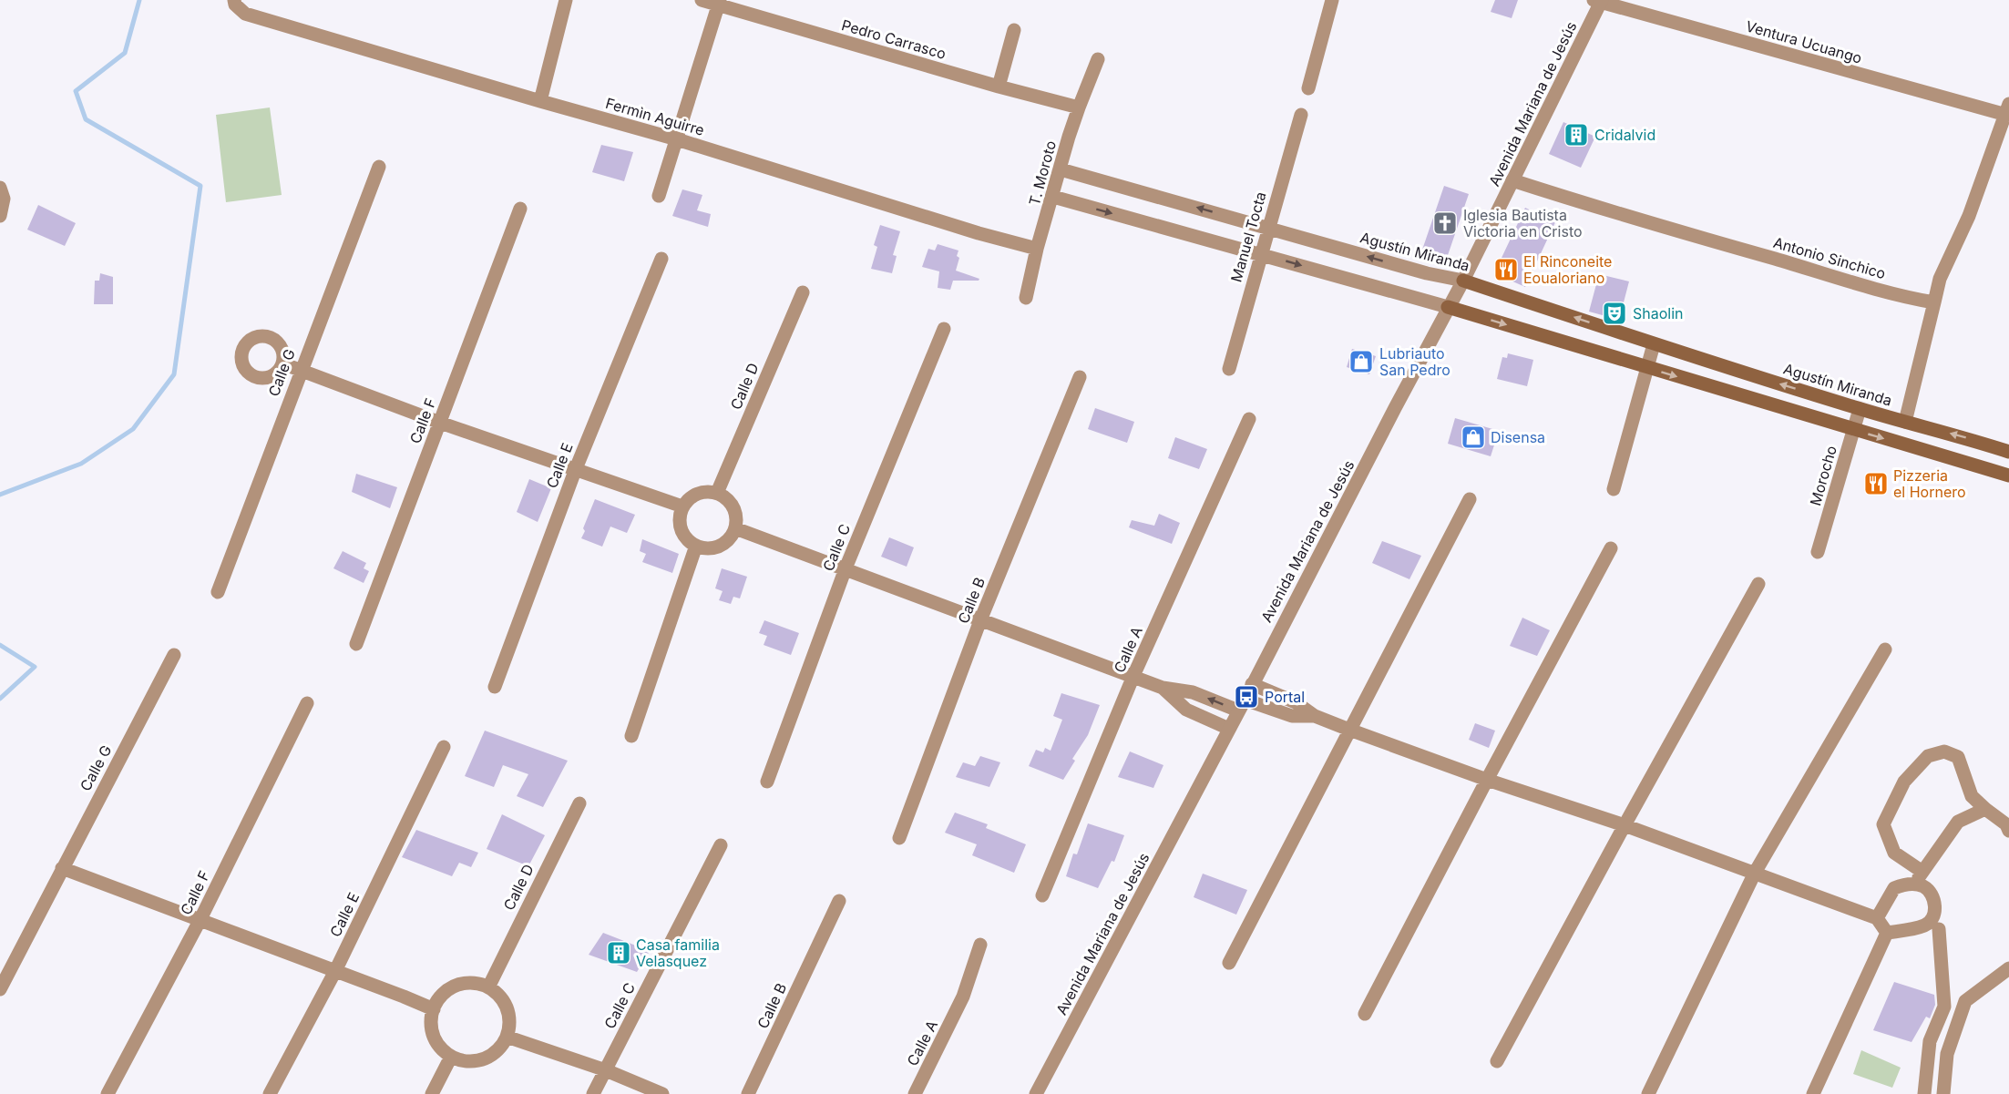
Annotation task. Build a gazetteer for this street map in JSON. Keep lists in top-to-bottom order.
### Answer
{
  "streets": {
    "main road": ["Agustín Miranda"],
    "street": [
      "Pedro Carrasco",
      "Ventura Ucuango",
      "Avenida Mariana de Jesús",
      "Fermìn Aguirre",
      "T. Moroto",
      "Manuel Tocta",
      "Antonio Sinchico",
      "Calle G",
      "Calle D",
      "Calle F",
      "Calle E",
      "Morocho",
      "Calle C",
      "Calle B",
      "Calle A"
    ]
  },
  "crossings": [
    ["Pedro Carrasco", "T. Moroto"],
    ["Ventura Ucuango", "Avenida Mariana de Jesús"],
    ["Avenida Mariana de Jesús", "Agustín Miranda"],
    ["Avenida Mariana de Jesús", "Antonio Sinchico"],
    ["Fermìn Aguirre", "T. Moroto"],
    ["T. Moroto", "Agustín Miranda"],
    ["Manuel Tocta", "Agustín Miranda"],
    ["Agustín Miranda", "Morocho"]
  ],
  "places": {
    "building": ["Cridalvid", "Casa familia Velasquez"],
    "church": ["Iglesia Bautista Victoria en Cristo"],
    "restaurant": ["El Rinconeite Eoualoriano", "Pizzeria el Hornero"],
    "theatre": ["Shaolin"],
    "shop": ["Lubriauto San Pedro", "Disensa"],
    "bus stop": ["Portal"]
  }
}
